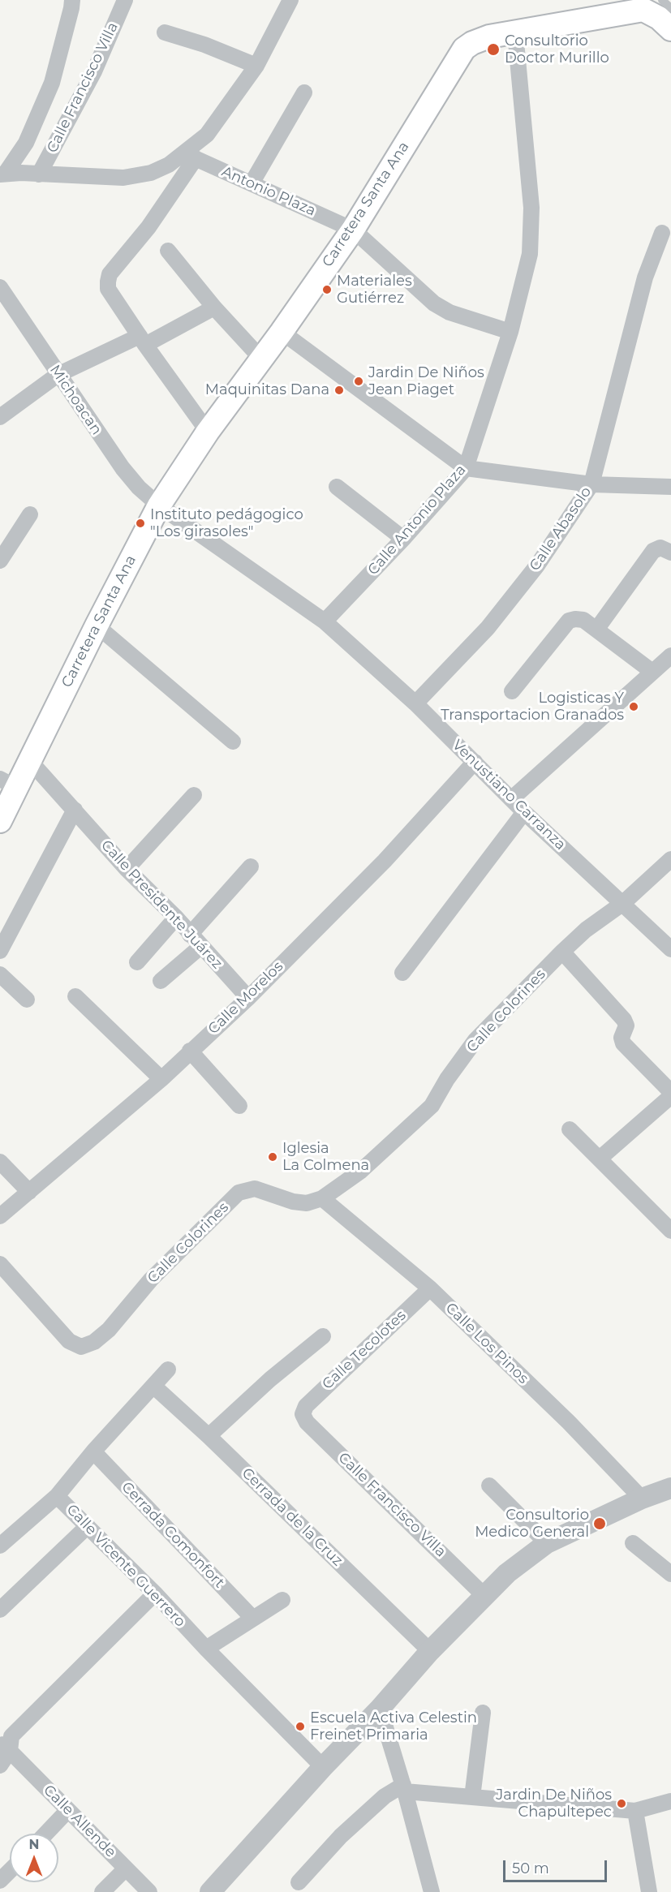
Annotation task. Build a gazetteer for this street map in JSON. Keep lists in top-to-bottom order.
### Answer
{
  "streets": {
    "main road": ["Carretera Santa Ana"],
    "street": [
      "Calle Francisco Villa",
      "Antonio Plaza",
      "Michoacan",
      "Calle Antonio Plaza",
      "Calle Abasolo",
      "Venustiano Carranza",
      "Calle Presidente Juárez",
      "Calle Morelos",
      "Calle Colorines",
      "Calle Los Pinos",
      "Calle Tecolotes",
      "Cerrada de la Cruz",
      "Cerrada Comonfort",
      "Calle Vicente Guerrero",
      "Calle Allende"
    ]
  },
  "crossings": [
    ["Calle Francisco Villa", "Calle Tecolotes"],
    ["Antonio Plaza", "Carretera Santa Ana"],
    ["Antonio Plaza", "Calle Antonio Plaza"],
    ["Carretera Santa Ana", "Michoacan"],
    ["Carretera Santa Ana", "Calle Antonio Plaza"],
    ["Carretera Santa Ana", "Calle Presidente Juárez"],
    ["Michoacan", "Calle Antonio Plaza"],
    ["Michoacan", "Venustiano Carranza"],
    ["Calle Antonio Plaza", "Venustiano Carranza"],
    ["Calle Abasolo", "Venustiano Carranza"],
    ["Venustiano Carranza", "Calle Morelos"],
    ["Venustiano Carranza", "Calle Colorines"],
    ["Calle Presidente Juárez", "Calle Morelos"],
    ["Calle Colorines", "Calle Los Pinos"],
    ["Calle Los Pinos", "Calle Tecolotes"]
  ],
  "places": [
    "Consultorio Doctor Murillo",
    "Materiales Gutiérrez",
    "Jardin De Niños Jean Piaget",
    "Maquinitas Dana",
    "Instituto pedágogico \"Los girasoles\"",
    "Logisticas Y Transportacion Granados",
    "Iglesia La Colmena",
    "Consultorio Medico General",
    "Escuela Activa Celestin Freinet Primaria",
    "Jardin De Niños Chapultepec"
  ],
  "scale_bar": "50 m",
  "north": "top"
}
